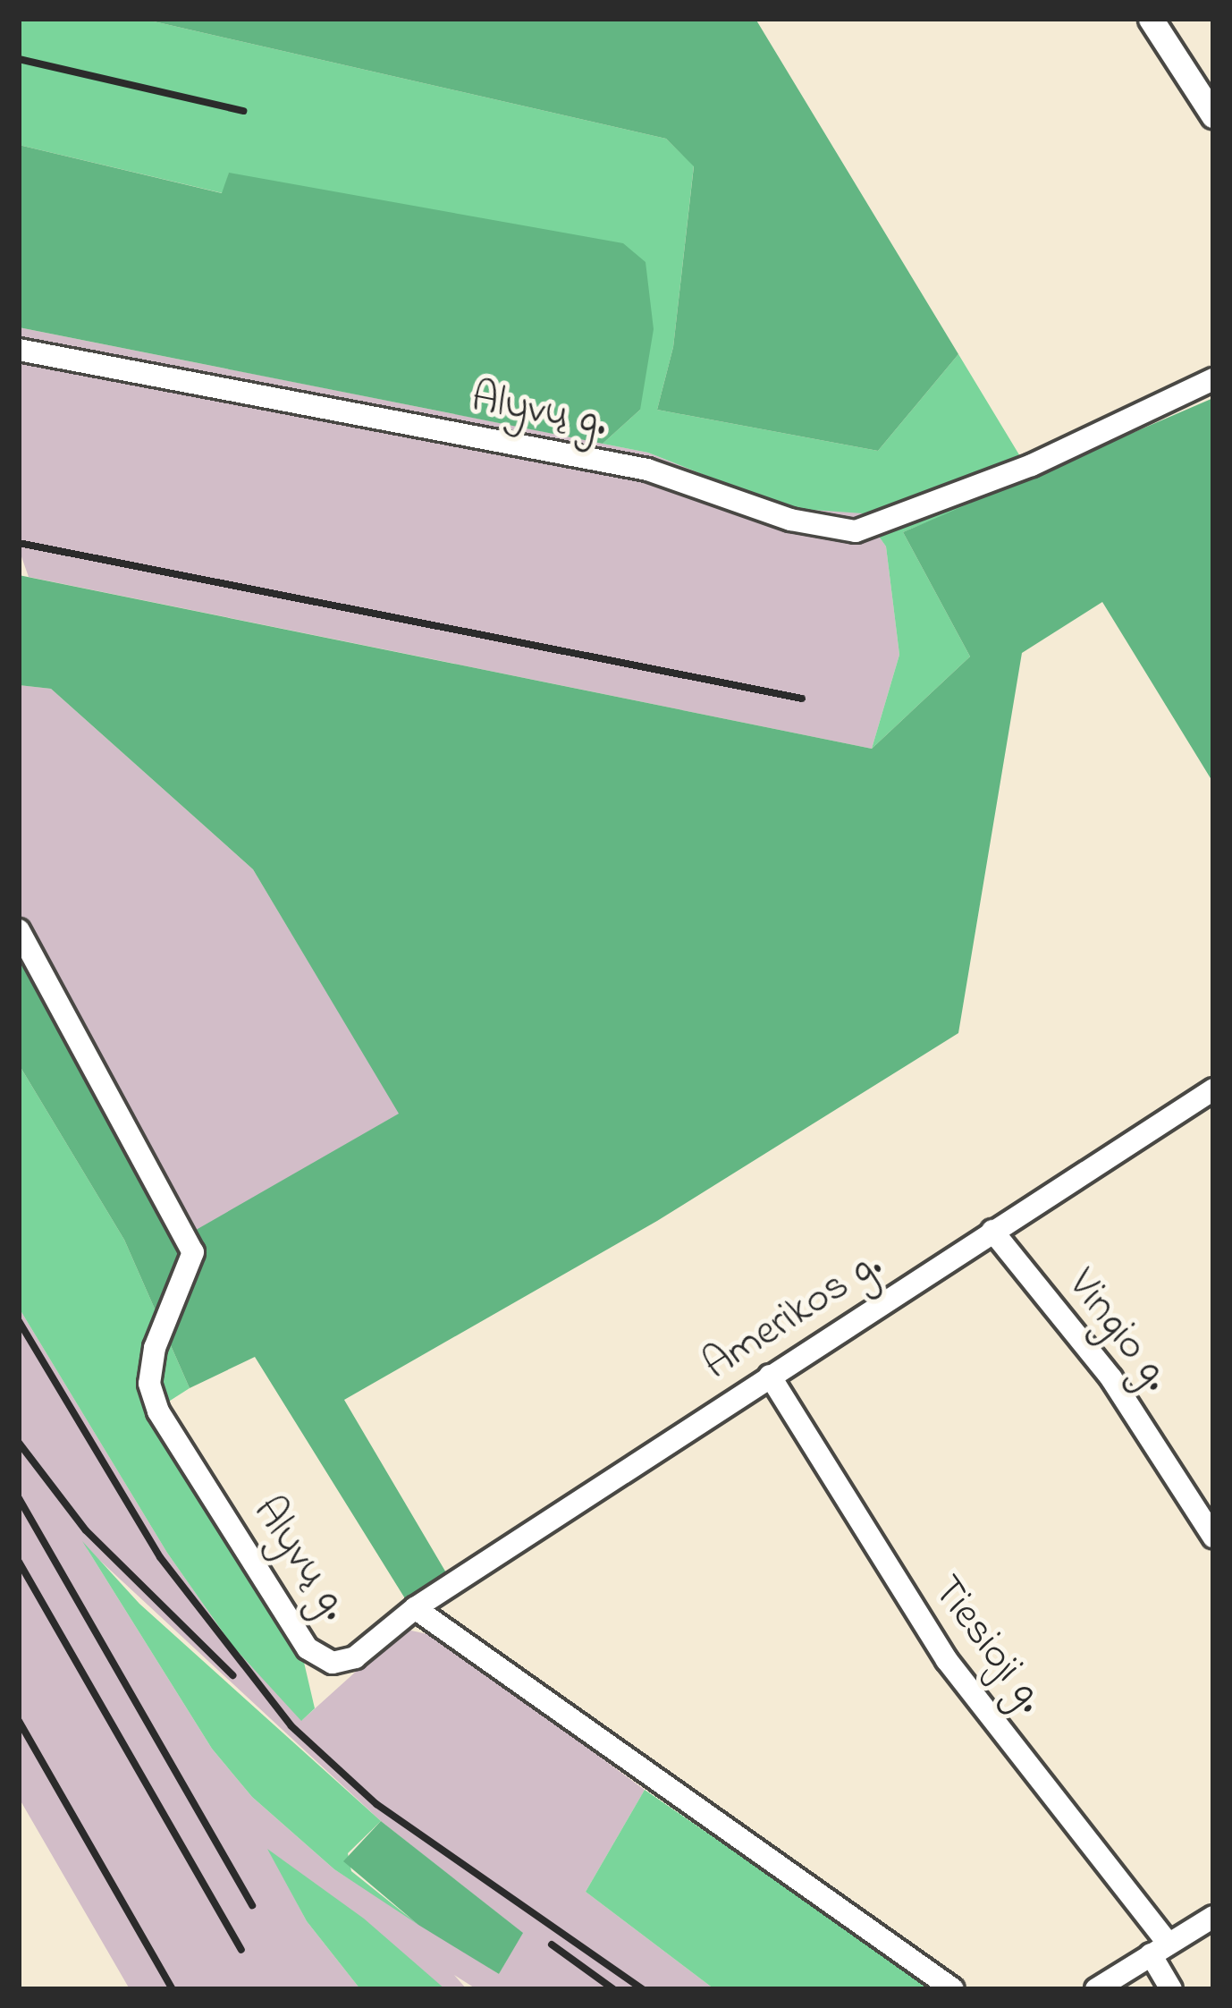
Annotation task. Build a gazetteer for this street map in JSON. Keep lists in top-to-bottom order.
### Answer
{
  "streets": {
    "street": [
      "Alyvų g.",
      "Amerikos g.",
      "Vingio g.",
      "Tiesioji g."
    ]
  },
  "crossings": [
    ["Alyvų g.", "Amerikos g."],
    ["Amerikos g.", "Vingio g."],
    ["Amerikos g.", "Tiesioji g."]
  ]
}
